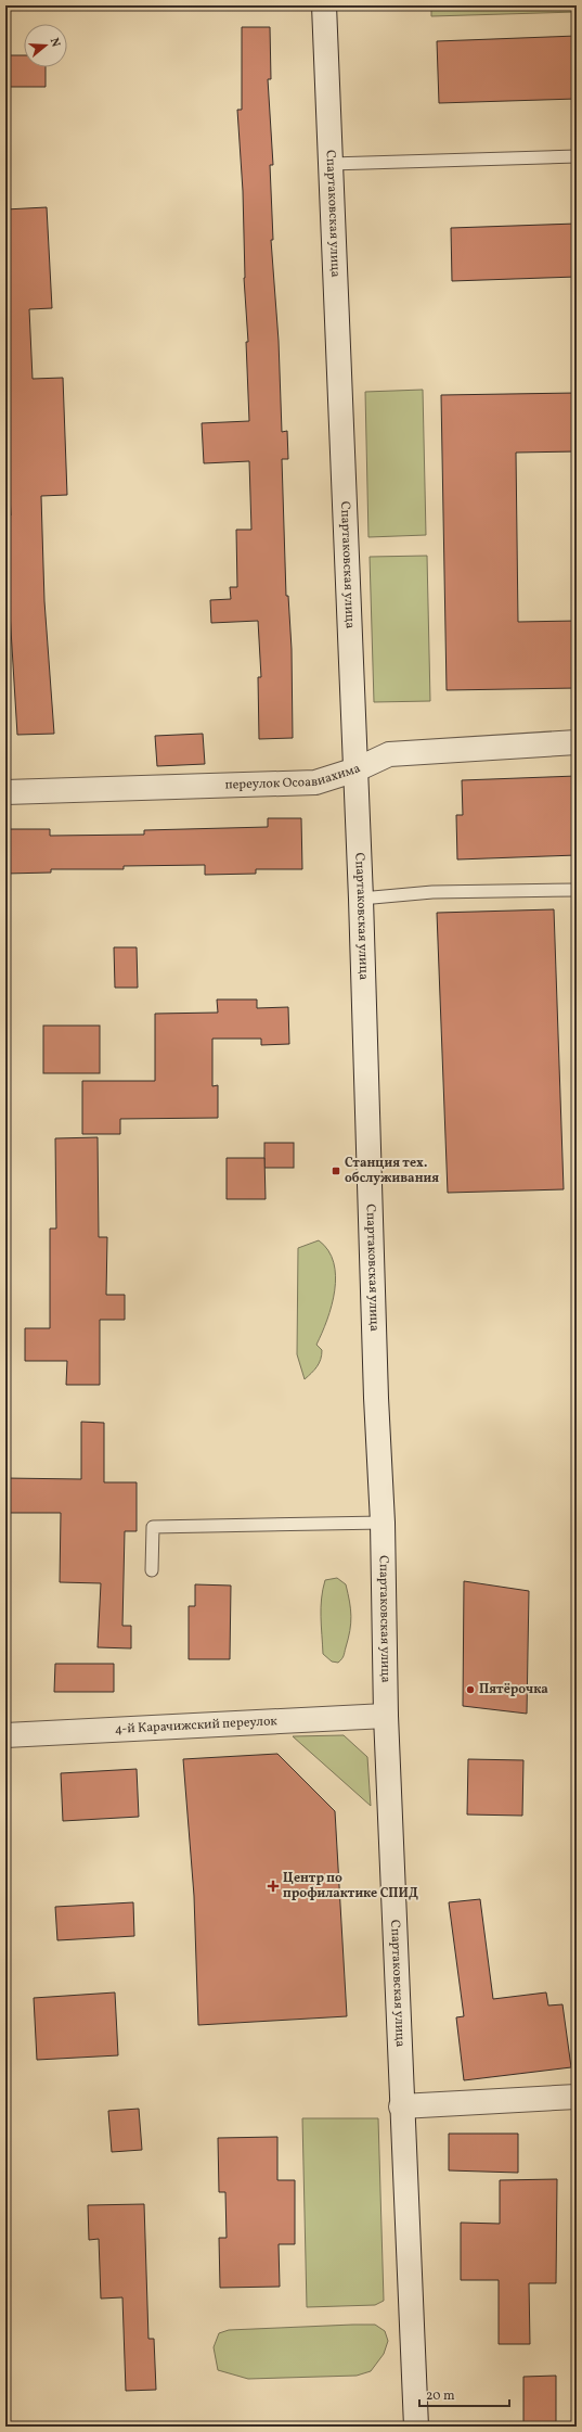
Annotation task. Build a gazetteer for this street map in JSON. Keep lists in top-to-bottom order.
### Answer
{
  "streets": {
    "street": ["Спартаковская улица", "переулок Осоавиахима", "4-й Карачижский переулок"]
  },
  "crossings": [
    ["Спартаковская улица", "переулок Осоавиахима"],
    ["Спартаковская улица", "4-й Карачижский переулок"]
  ],
  "places": {
    "transit": ["Станция тех. обслуживания"],
    "other": ["Пятёрочка"],
    "health": ["Центр по профилактике СПИД"]
  },
  "scale_bar": "20 m",
  "north": "right"
}
